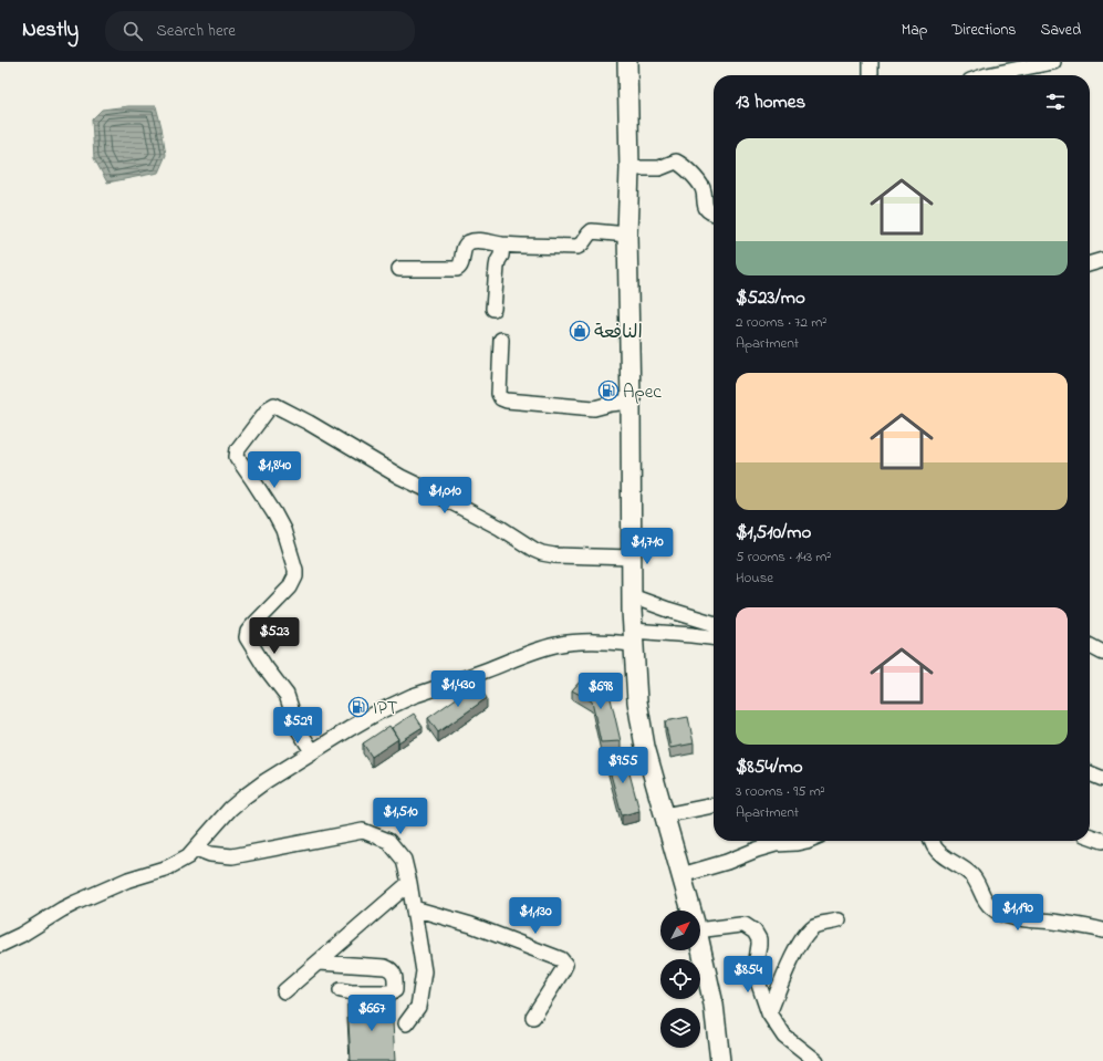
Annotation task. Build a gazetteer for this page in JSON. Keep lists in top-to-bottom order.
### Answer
{
  "places": {
    "shop": ["النافعة"],
    "fuel station": ["Apec", "IPT"]
  },
  "north": "top right",
  "page": {
    "header": "Nestly",
    "search": "Search here",
    "nav": ["Map", "Directions", "Saved"],
    "heading": "13 homes",
    "list": [
      {
        "name": "$523/mo",
        "note": "2 rooms · 72 m² · Apartment"
      },
      {
        "name": "$1,510/mo",
        "note": "5 rooms · 143 m² · House"
      },
      {
        "name": "$854/mo",
        "note": "3 rooms · 95 m² · Apartment"
      }
    ],
    "price": [
      "$1,840",
      "$1,010",
      "$1,710",
      "$523",
      "$1,430",
      "$698",
      "$529",
      "$955",
      "$1,510",
      "$1,190",
      "$1,130",
      "$854",
      "$667"
    ]
  }
}
